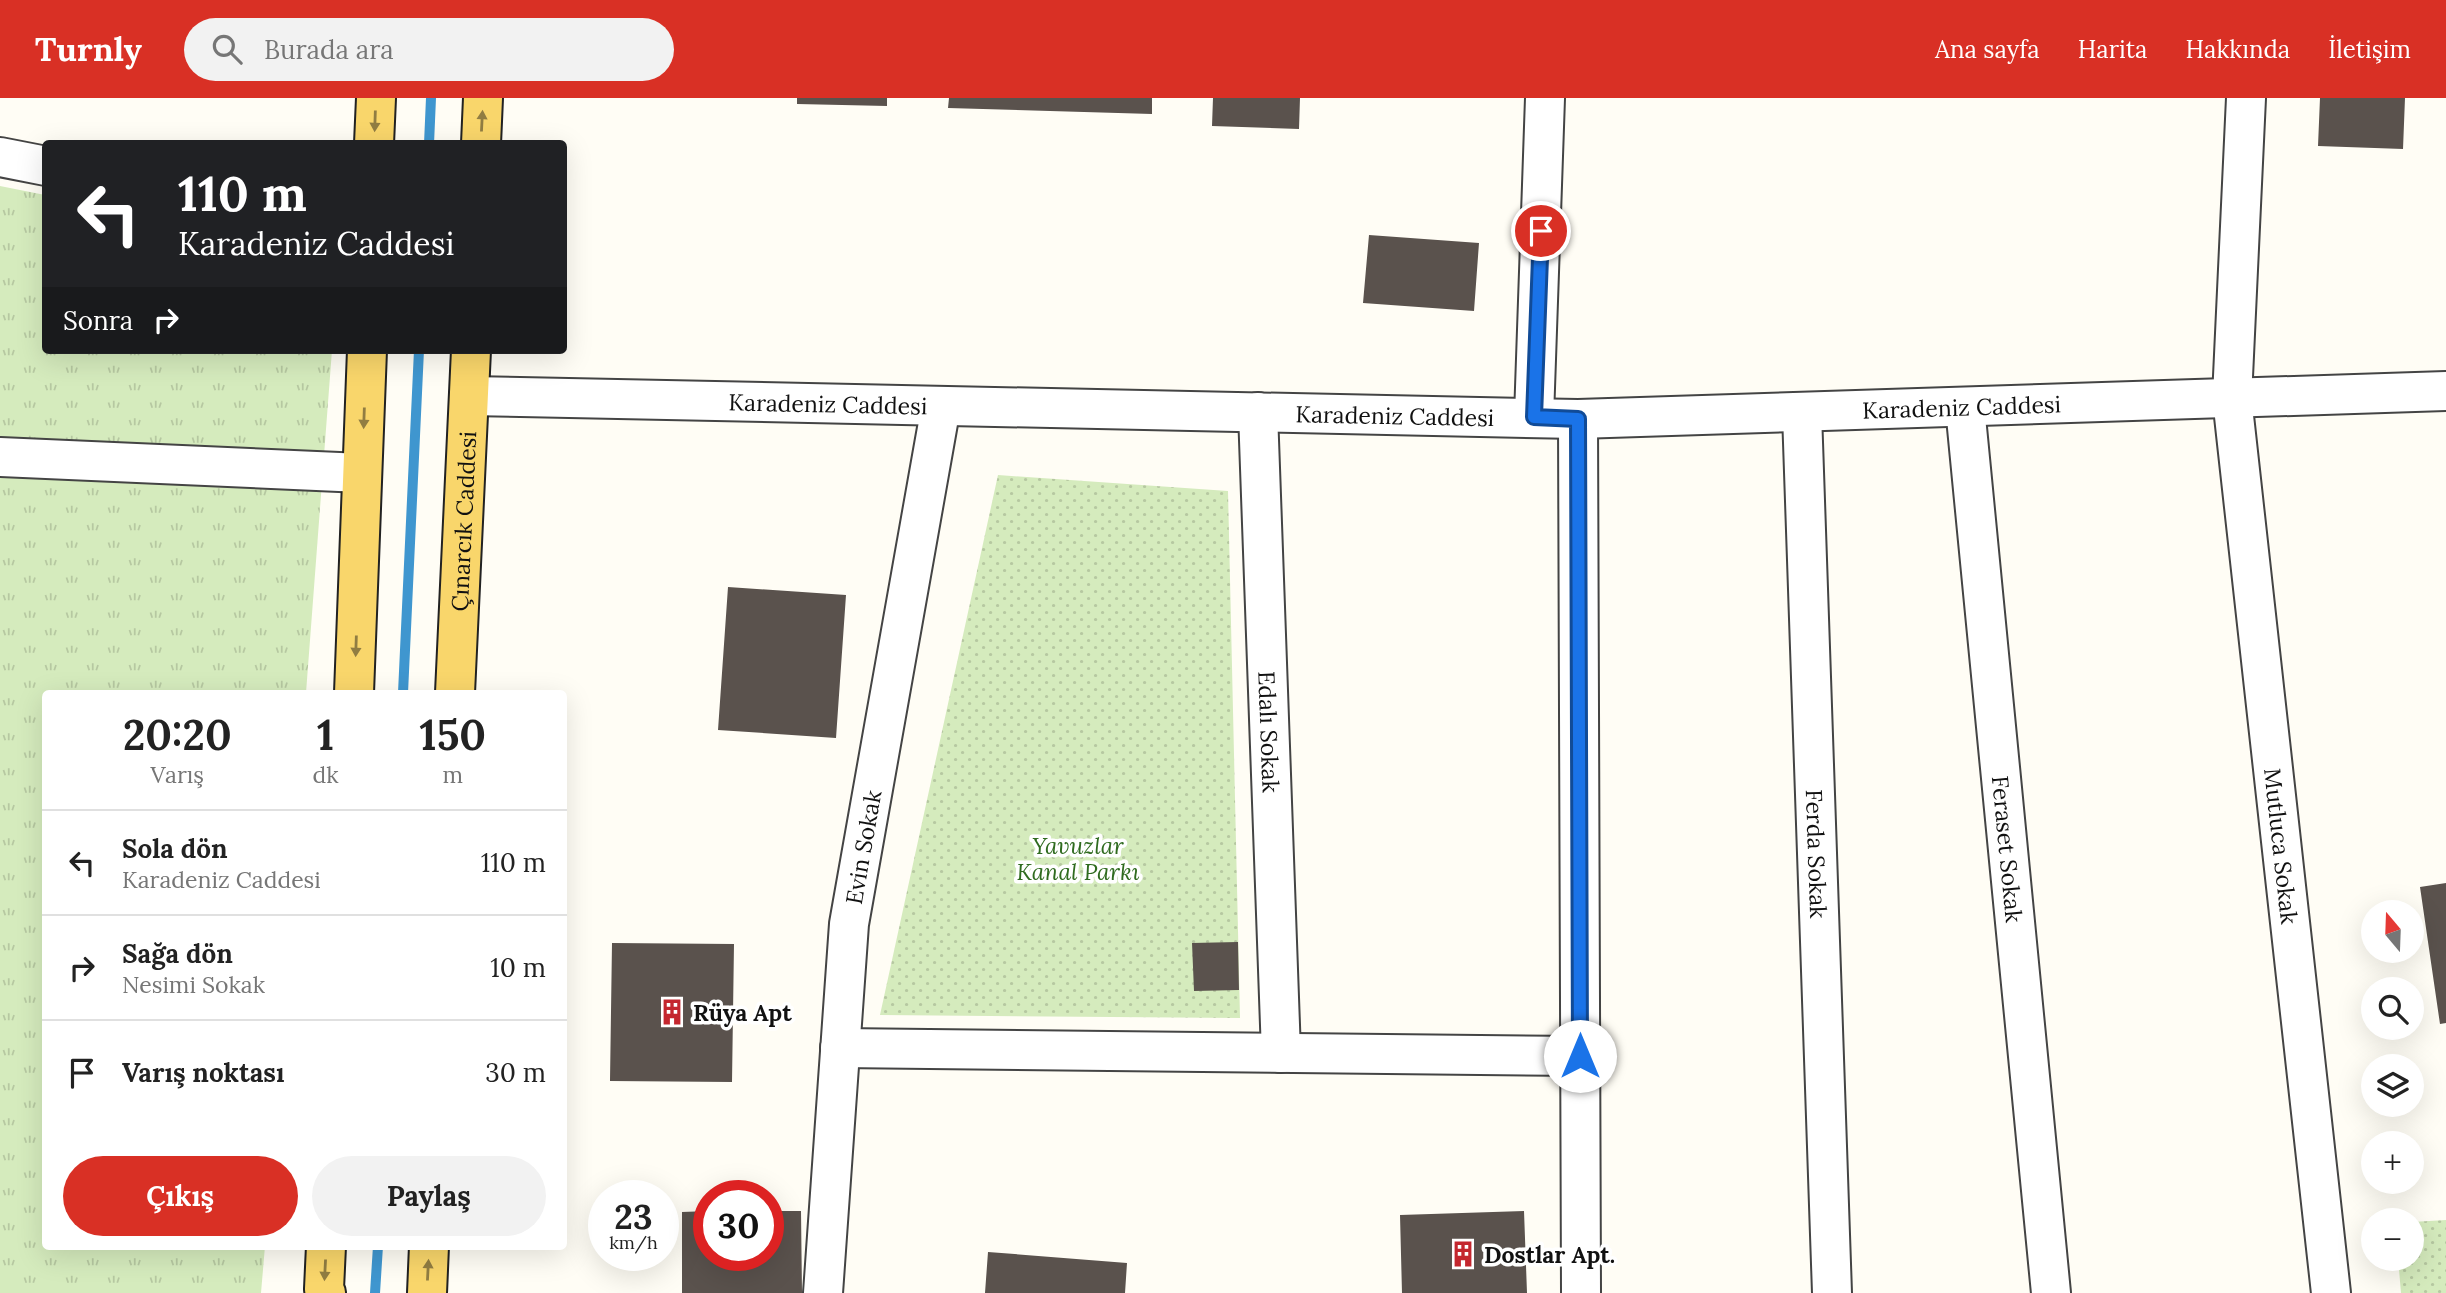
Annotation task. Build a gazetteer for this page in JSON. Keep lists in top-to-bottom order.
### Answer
{
  "streets": {
    "main road": ["Çınarcık Caddesi"],
    "street": [
      "Karadeniz Caddesi",
      "Edalı Sokak",
      "Mutluca Sokak",
      "Evin Sokak",
      "Feraset Sokak",
      "Ferda Sokak"
    ]
  },
  "crossings": [
    ["Karadeniz Caddesi", "Çınarcık Caddesi"],
    ["Karadeniz Caddesi", "Edalı Sokak"],
    ["Karadeniz Caddesi", "Mutluca Sokak"],
    ["Karadeniz Caddesi", "Evin Sokak"],
    ["Karadeniz Caddesi", "Feraset Sokak"],
    ["Karadeniz Caddesi", "Ferda Sokak"]
  ],
  "parks": ["Yavuzlar Kanal Parkı"],
  "places": {
    "building": ["Rüya Apt", "Dostlar Apt."]
  },
  "north": "top",
  "page": {
    "header": "Turnly",
    "search": "Burada ara",
    "nav": [
      "Ana sayfa",
      "Harita",
      "Hakkında",
      "İletişim"
    ],
    "turn": ["110 m", "Karadeniz Caddesi"],
    "then": "Sonra",
    "eta": [
      "20:20",
      "Varış",
      "1",
      "dk",
      "150",
      "m"
    ],
    "list": [
      {
        "name": "Sola dön",
        "note": "Karadeniz Caddesi",
        "value": "110 m"
      },
      {
        "name": "Sağa dön",
        "note": "Nesimi Sokak",
        "value": "10 m"
      },
      {
        "name": "Varış noktası",
        "value": "30 m"
      }
    ],
    "map_buttons": ["+", "−"],
    "buttons": ["Çıkış", "Paylaş"],
    "speed": "23 km/h",
    "limit": "30"
  }
}
